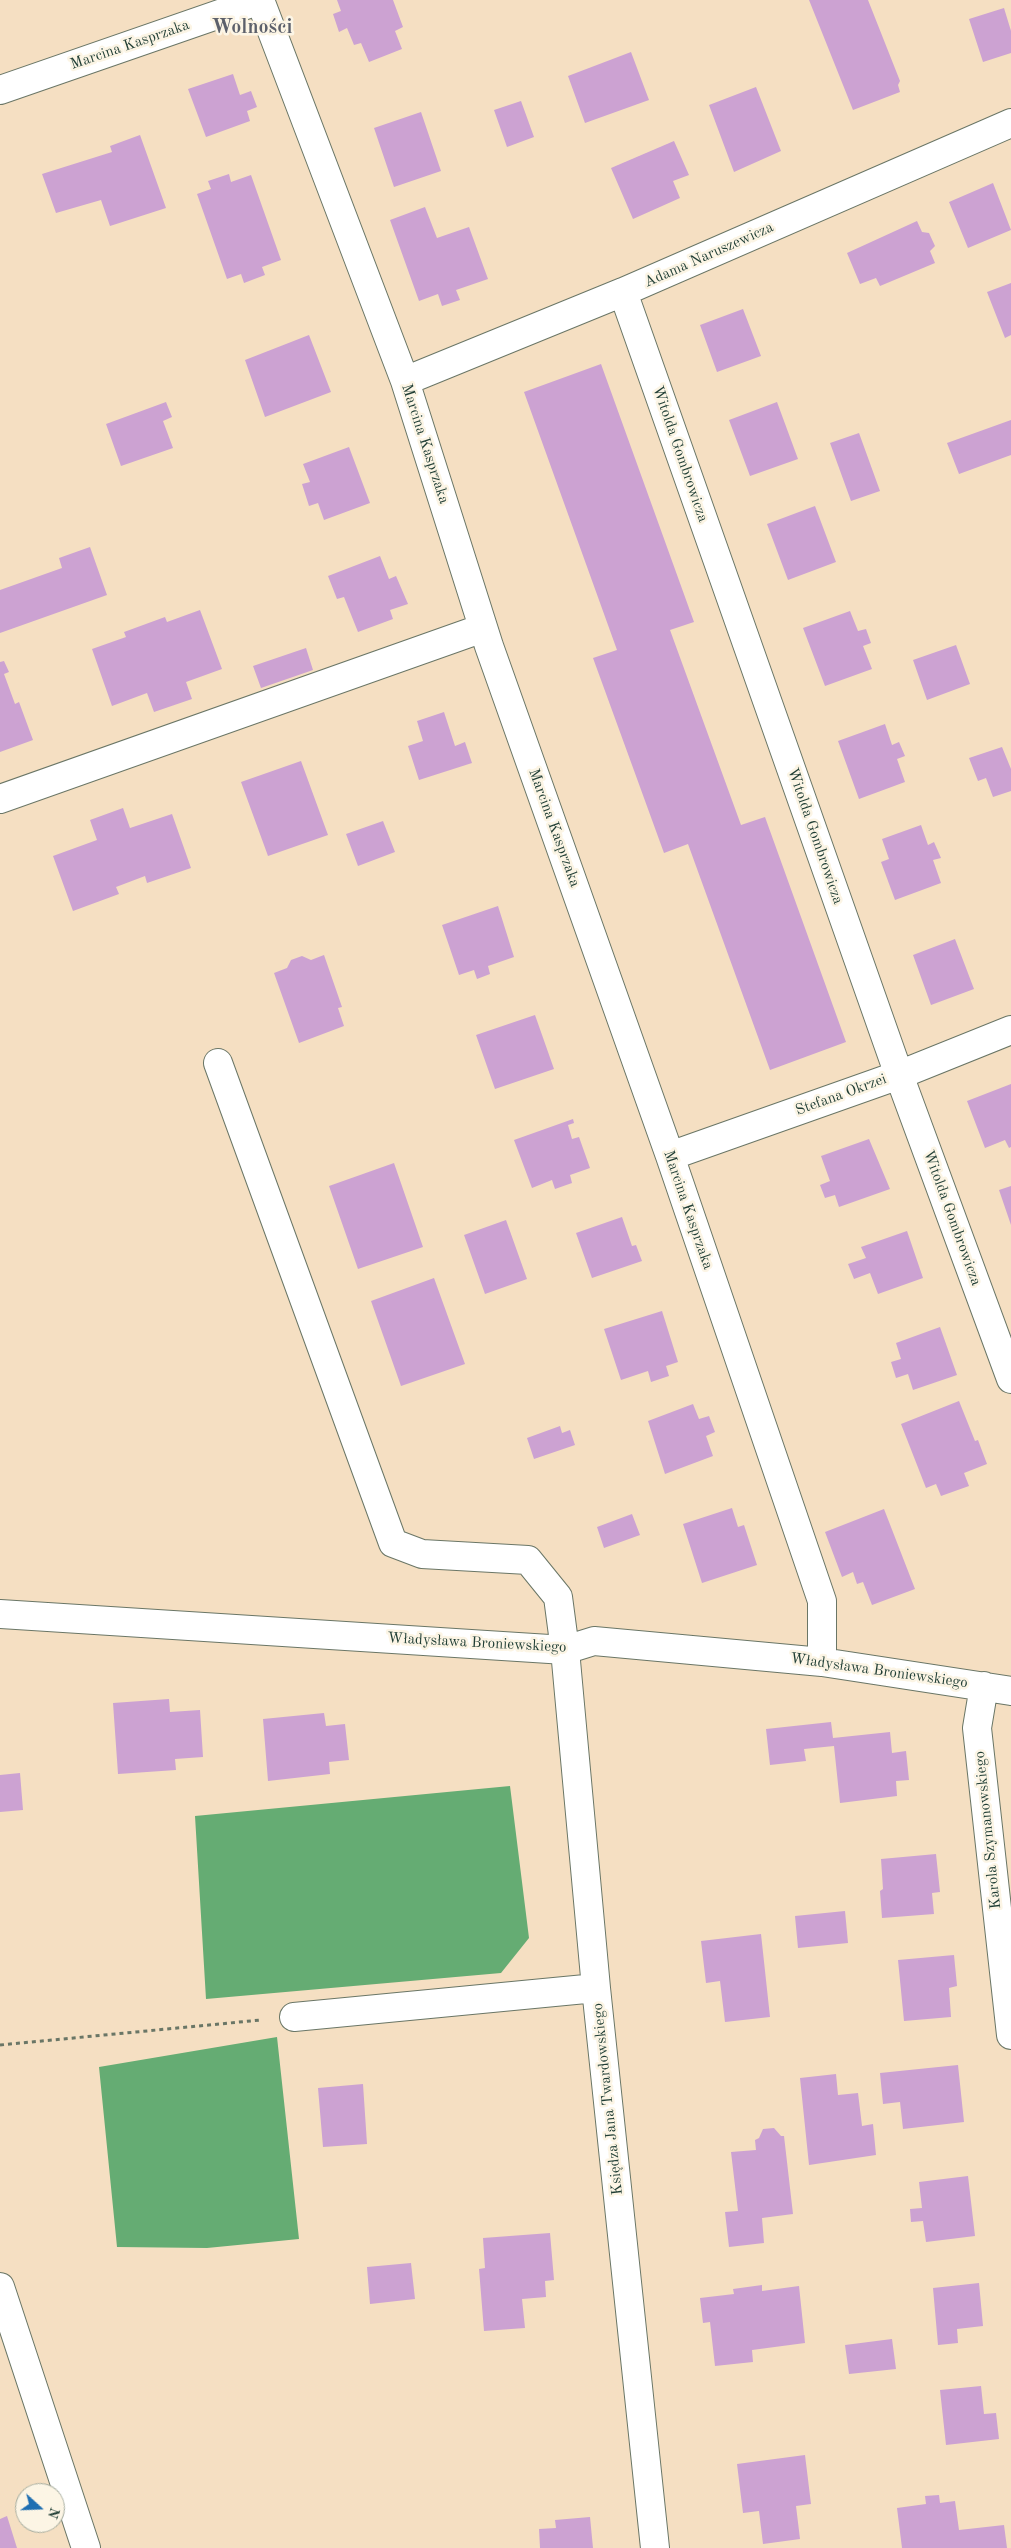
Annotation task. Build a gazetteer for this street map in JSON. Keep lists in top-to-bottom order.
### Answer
{
  "streets": {
    "street": [
      "Marcina Kasprzaka",
      "Adama Naruszewicza",
      "Witolda Gombrowicza",
      "Stefana Okrzei",
      "Władysława Broniewskiego",
      "Karola Szymanowskiego",
      "Księdza Jana Twardowskiego"
    ]
  },
  "crossings": [
    ["Marcina Kasprzaka", "Adama Naruszewicza"],
    ["Marcina Kasprzaka", "Stefana Okrzei"],
    ["Marcina Kasprzaka", "Władysława Broniewskiego"],
    ["Adama Naruszewicza", "Witolda Gombrowicza"],
    ["Witolda Gombrowicza", "Stefana Okrzei"],
    ["Władysława Broniewskiego", "Karola Szymanowskiego"],
    ["Władysława Broniewskiego", "Księdza Jana Twardowskiego"]
  ],
  "districts": ["Wolności"],
  "north": "right"
}
